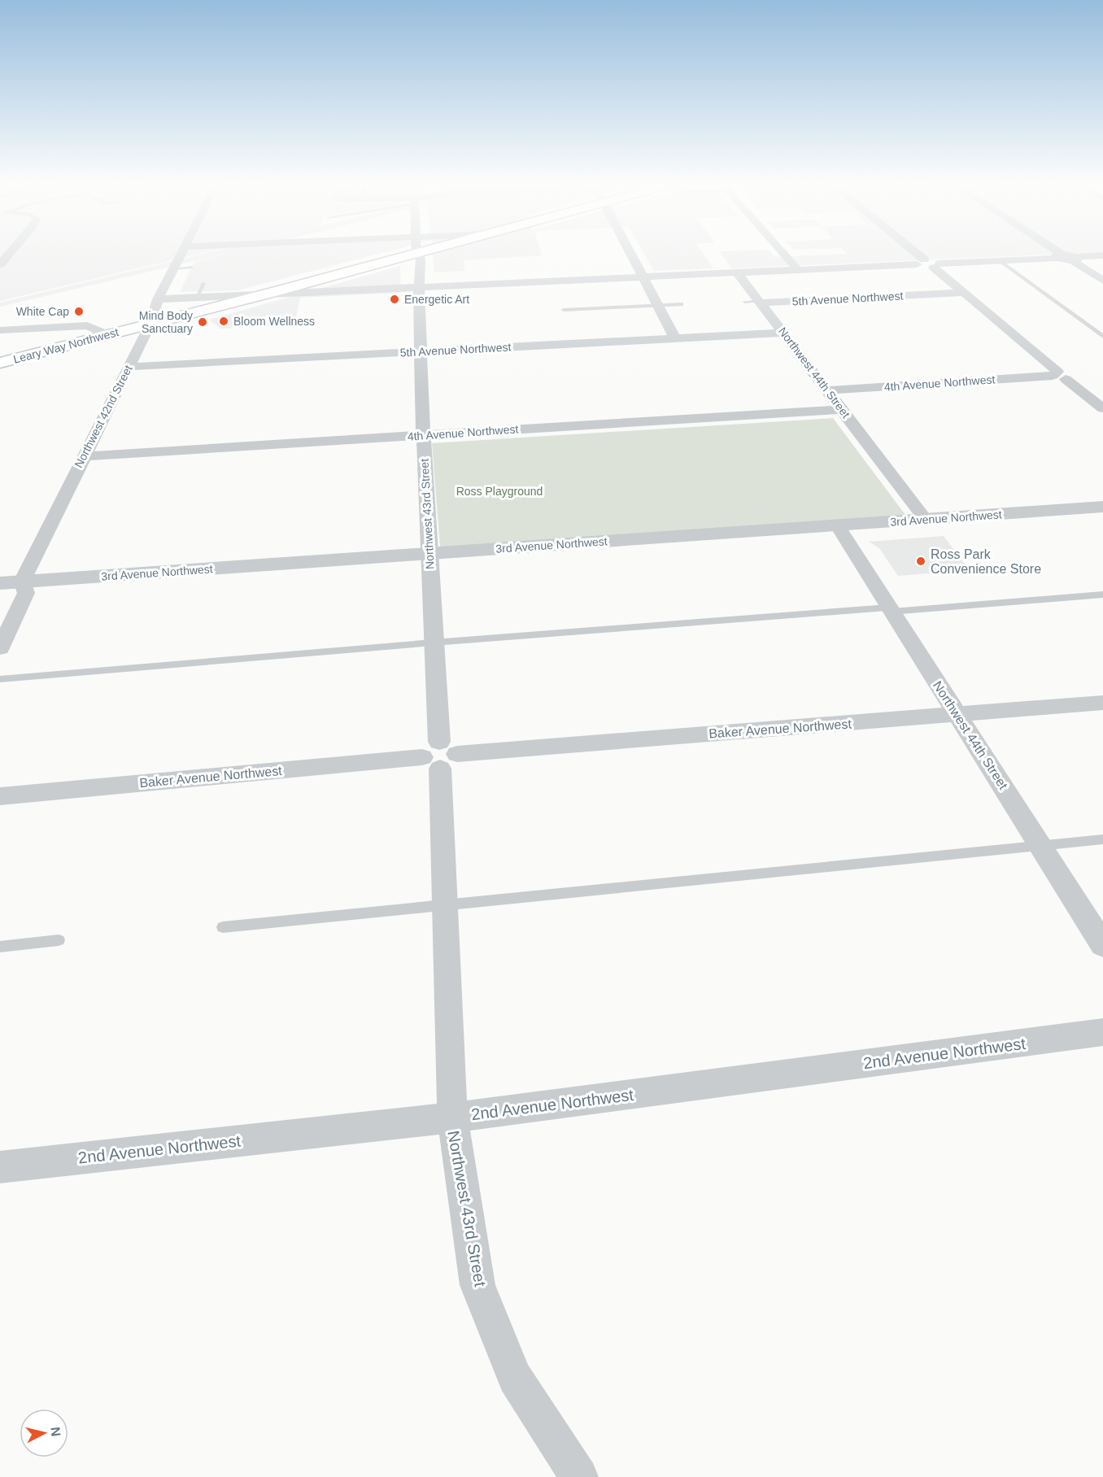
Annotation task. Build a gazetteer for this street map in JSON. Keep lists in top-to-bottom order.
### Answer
{
  "streets": {
    "main road": ["Leary Way Northwest"],
    "street": [
      "5th Avenue Northwest",
      "Northwest 44th Street",
      "4th Avenue Northwest",
      "Northwest 42nd Street",
      "Northwest 43rd Street",
      "3rd Avenue Northwest",
      "Baker Avenue Northwest",
      "2nd Avenue Northwest"
    ]
  },
  "crossings": [
    ["5th Avenue Northwest", "Northwest 44th Street"],
    ["5th Avenue Northwest", "Northwest 42nd Street"],
    ["5th Avenue Northwest", "Northwest 43rd Street"],
    ["Leary Way Northwest", "Northwest 42nd Street"],
    ["Leary Way Northwest", "Northwest 43rd Street"],
    ["Northwest 44th Street", "4th Avenue Northwest"],
    ["Northwest 44th Street", "3rd Avenue Northwest"],
    ["Northwest 44th Street", "Baker Avenue Northwest"],
    ["4th Avenue Northwest", "Northwest 42nd Street"],
    ["4th Avenue Northwest", "Northwest 43rd Street"],
    ["Northwest 42nd Street", "3rd Avenue Northwest"],
    ["Northwest 43rd Street", "3rd Avenue Northwest"],
    ["Northwest 43rd Street", "Baker Avenue Northwest"],
    ["Northwest 43rd Street", "2nd Avenue Northwest"]
  ],
  "parks": ["Ross Playground"],
  "places": [
    "Energetic Art",
    "White Cap",
    "Bloom Wellness",
    "Mind Body Sanctuary",
    "Ross Park Convenience Store"
  ],
  "north": "right"
}
